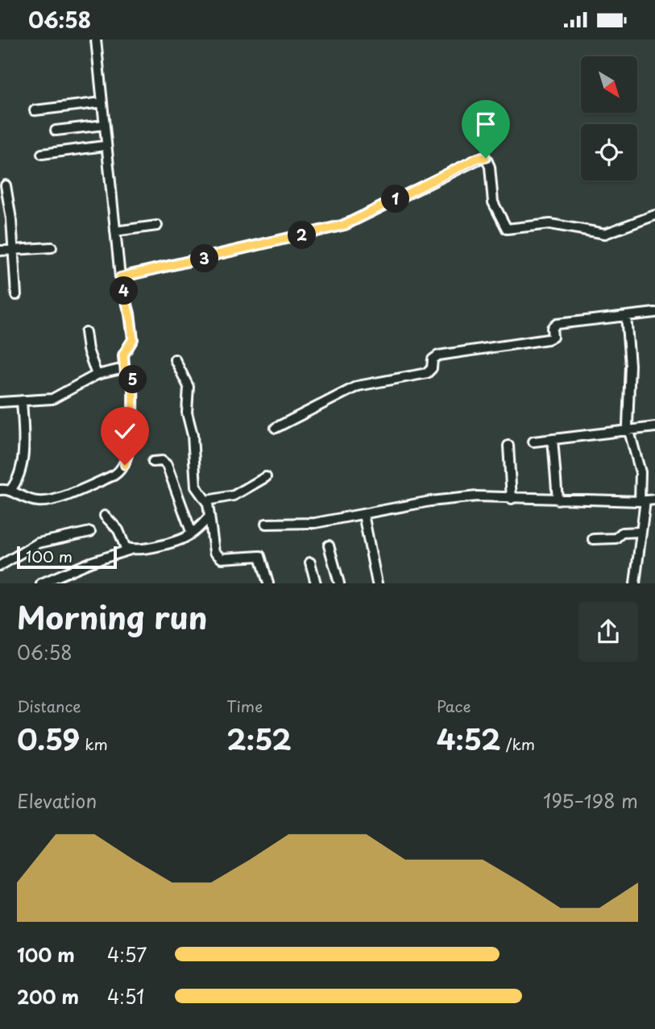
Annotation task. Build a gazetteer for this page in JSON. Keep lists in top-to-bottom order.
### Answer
{
  "scale_bar": "100 m",
  "north": "bottom right",
  "page": {
    "status": "06:58",
    "pins": [
      "1",
      "2",
      "3",
      "4",
      "5"
    ],
    "scale": "100 m",
    "heading": ["Morning run", "06:58"],
    "stats": [
      ["Distance", "0.59 km"],
      ["Time", "2:52"],
      ["Pace", "4:52 /km"]
    ],
    "chart": ["Elevation", "195–198 m"],
    "list": [
      {
        "name": "100 m",
        "note": "4:57"
      },
      {
        "name": "200 m",
        "note": "4:51"
      }
    ]
  }
}
